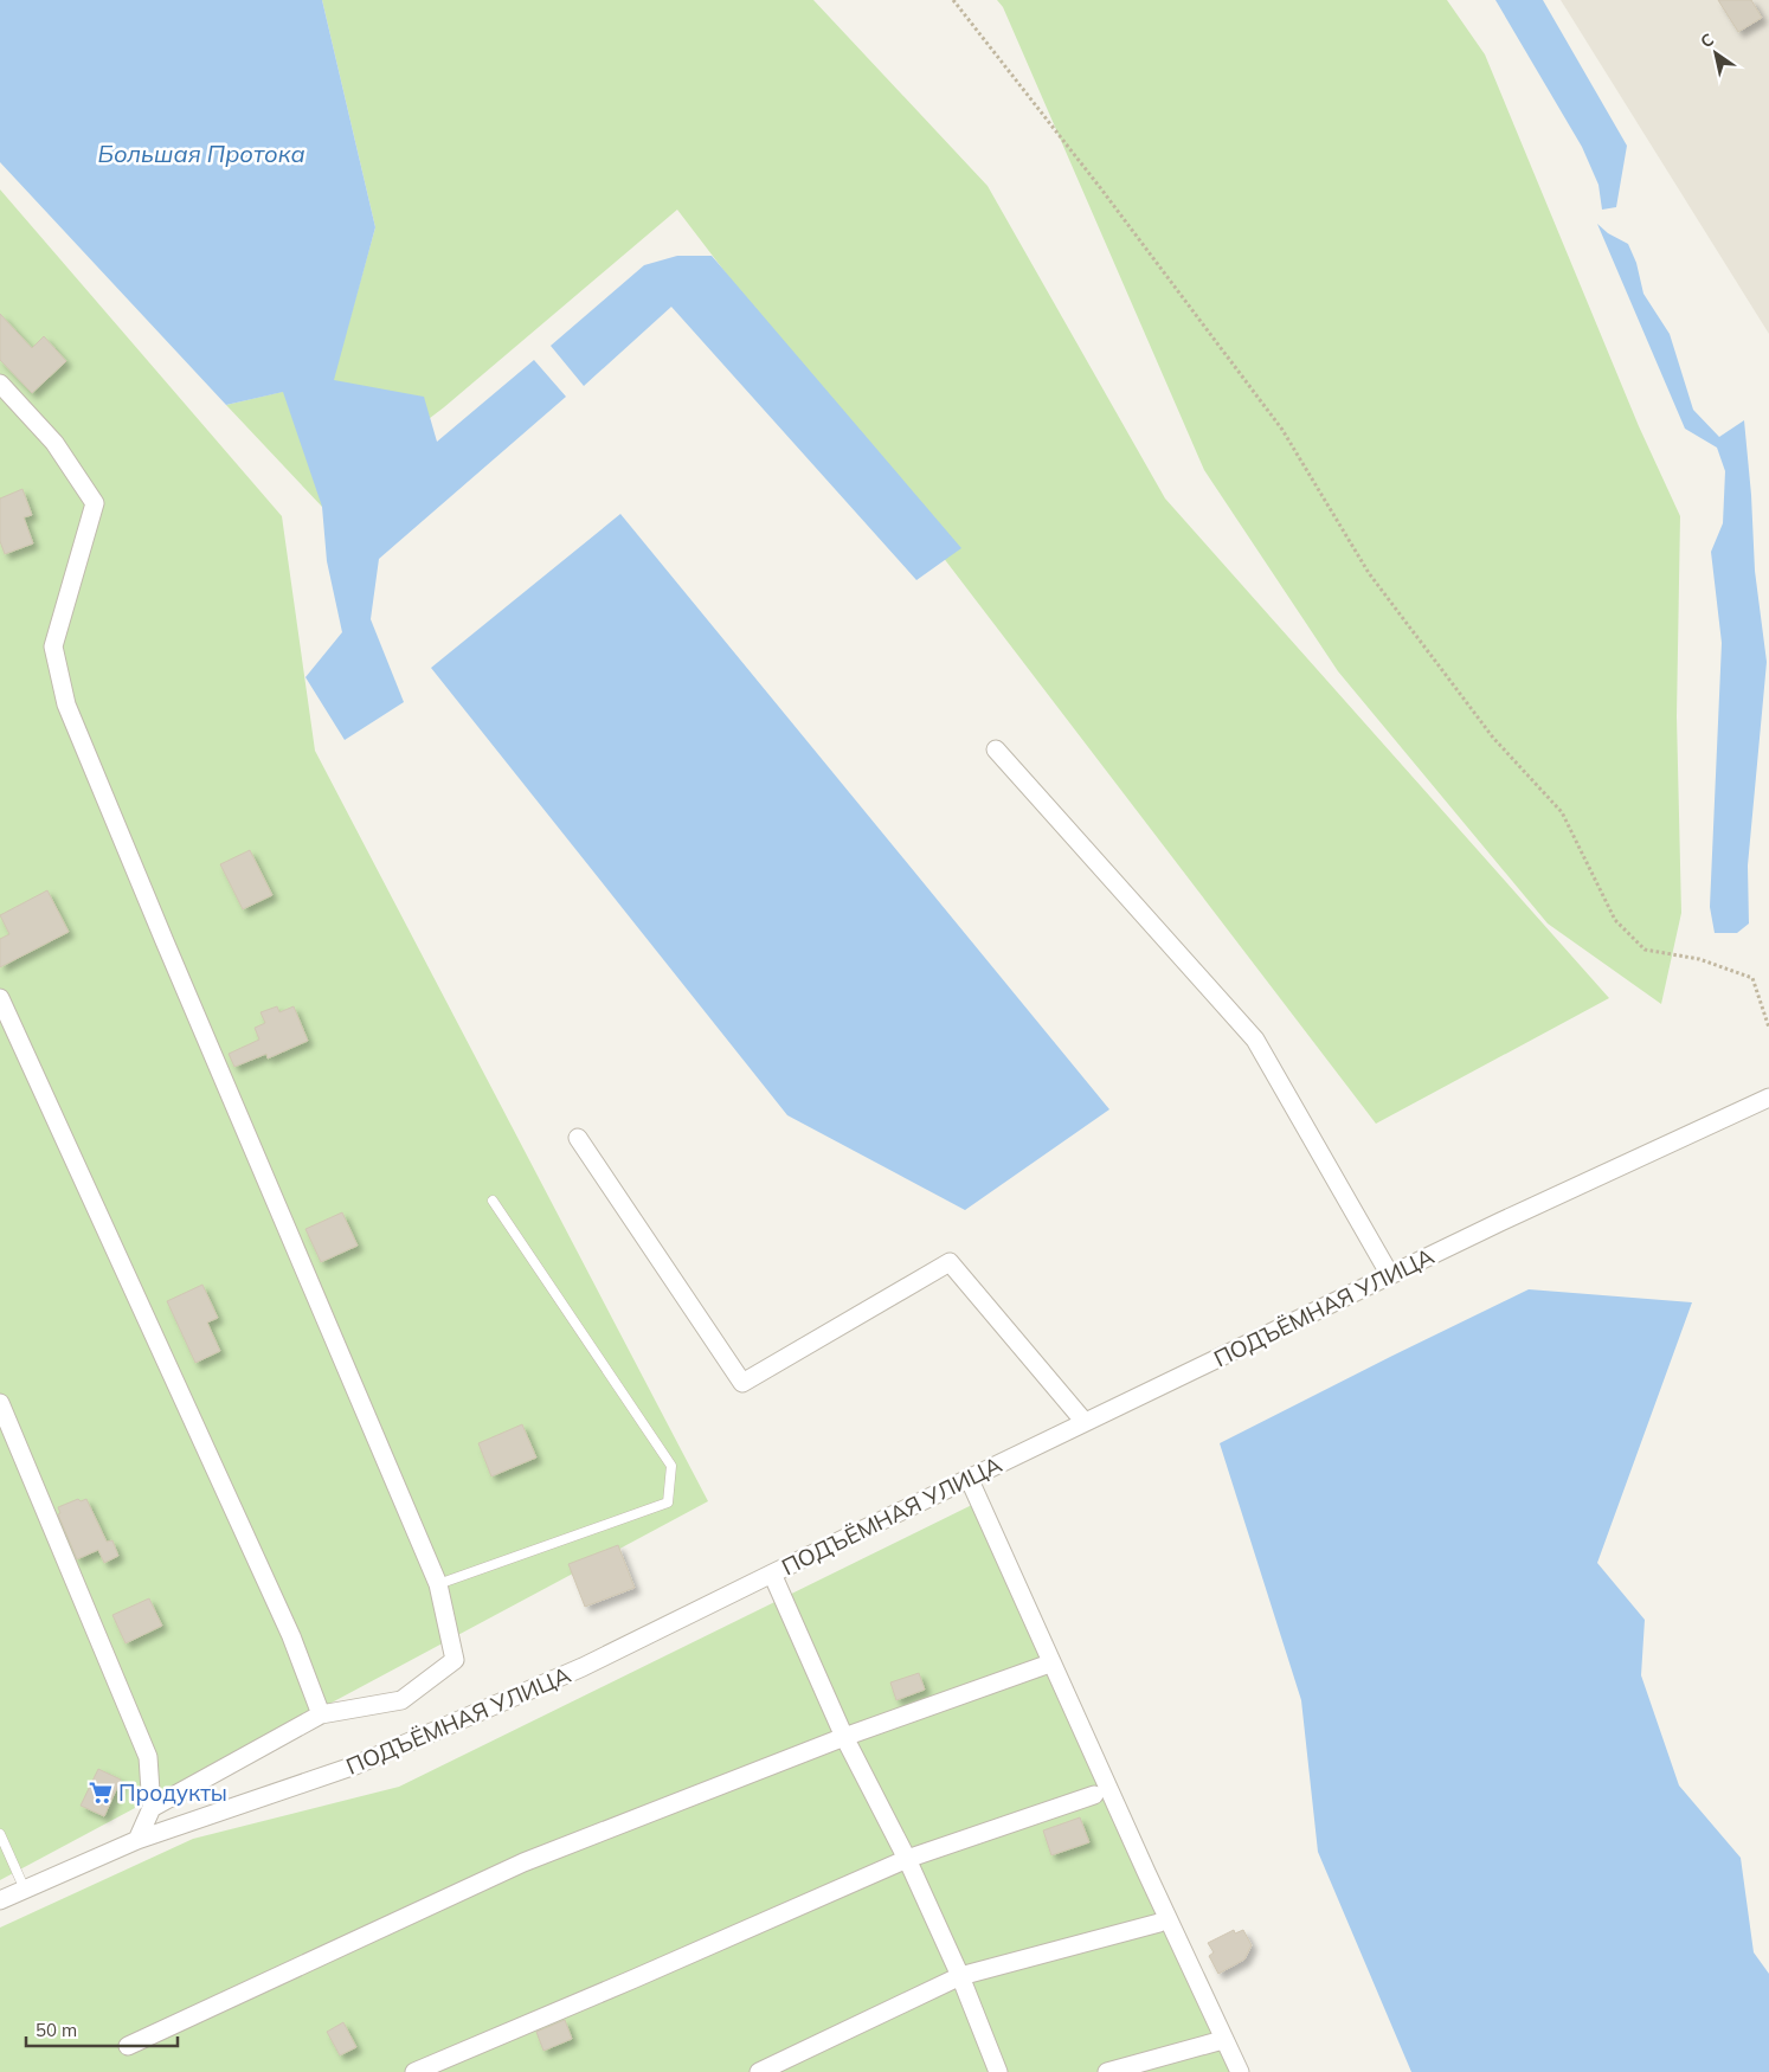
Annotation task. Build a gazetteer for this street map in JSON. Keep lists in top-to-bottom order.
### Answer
{
  "streets": {
    "street": ["ПОДЪЁМНАЯ УЛИЦА"]
  },
  "water": ["Большая Протока"],
  "places": {
    "supermarket": ["Продукты"]
  },
  "scale_bar": "50 m",
  "north": "top left"
}
